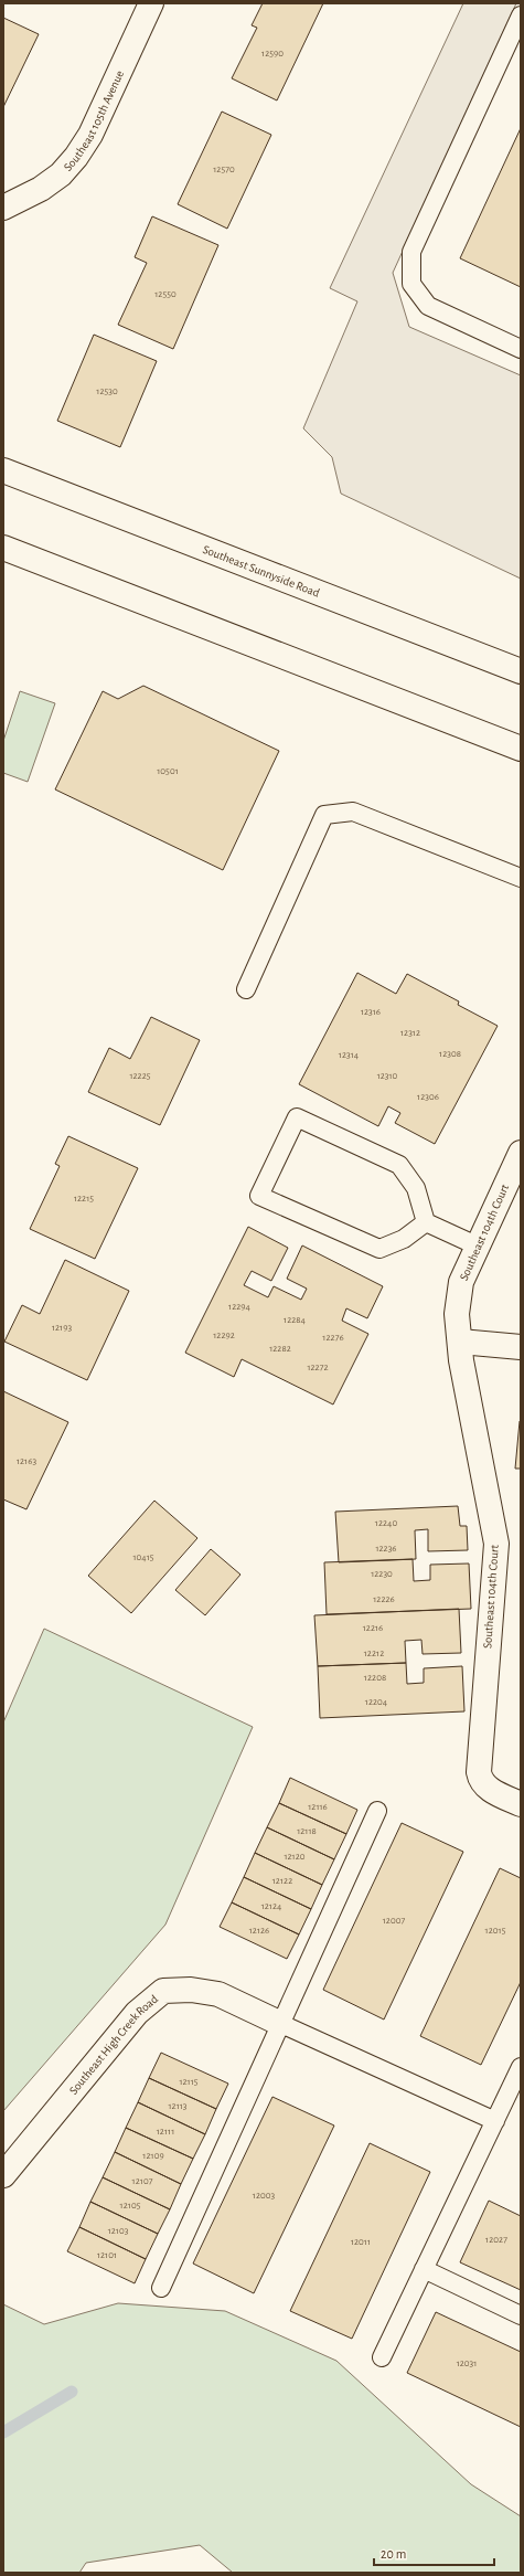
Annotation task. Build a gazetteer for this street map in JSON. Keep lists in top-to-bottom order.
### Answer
{
  "streets": {
    "street": [
      "Southeast 105th Avenue",
      "Southeast Sunnyside Road",
      "Southeast 104th Court",
      "Southeast High Creek Road"
    ]
  },
  "house_numbers": [
    "12590",
    "12570",
    "12550",
    "12530",
    "10501",
    "12316",
    "12312",
    "12308",
    "12314",
    "12225",
    "12310",
    "12306",
    "12215",
    "12294",
    "12284",
    "12193",
    "12292",
    "12276",
    "12282",
    "12272",
    "12163",
    "12240",
    "12236",
    "10415",
    "12230",
    "12226",
    "12216",
    "12212",
    "12208",
    "12204",
    "12116",
    "12118",
    "12120",
    "12122",
    "12124",
    "12007",
    "12126",
    "12015",
    "12115",
    "12113",
    "12111",
    "12109",
    "12107",
    "12003",
    "12105",
    "12103",
    "12027",
    "12011",
    "12101",
    "12031"
  ],
  "scale_bar": "20 m"
}
